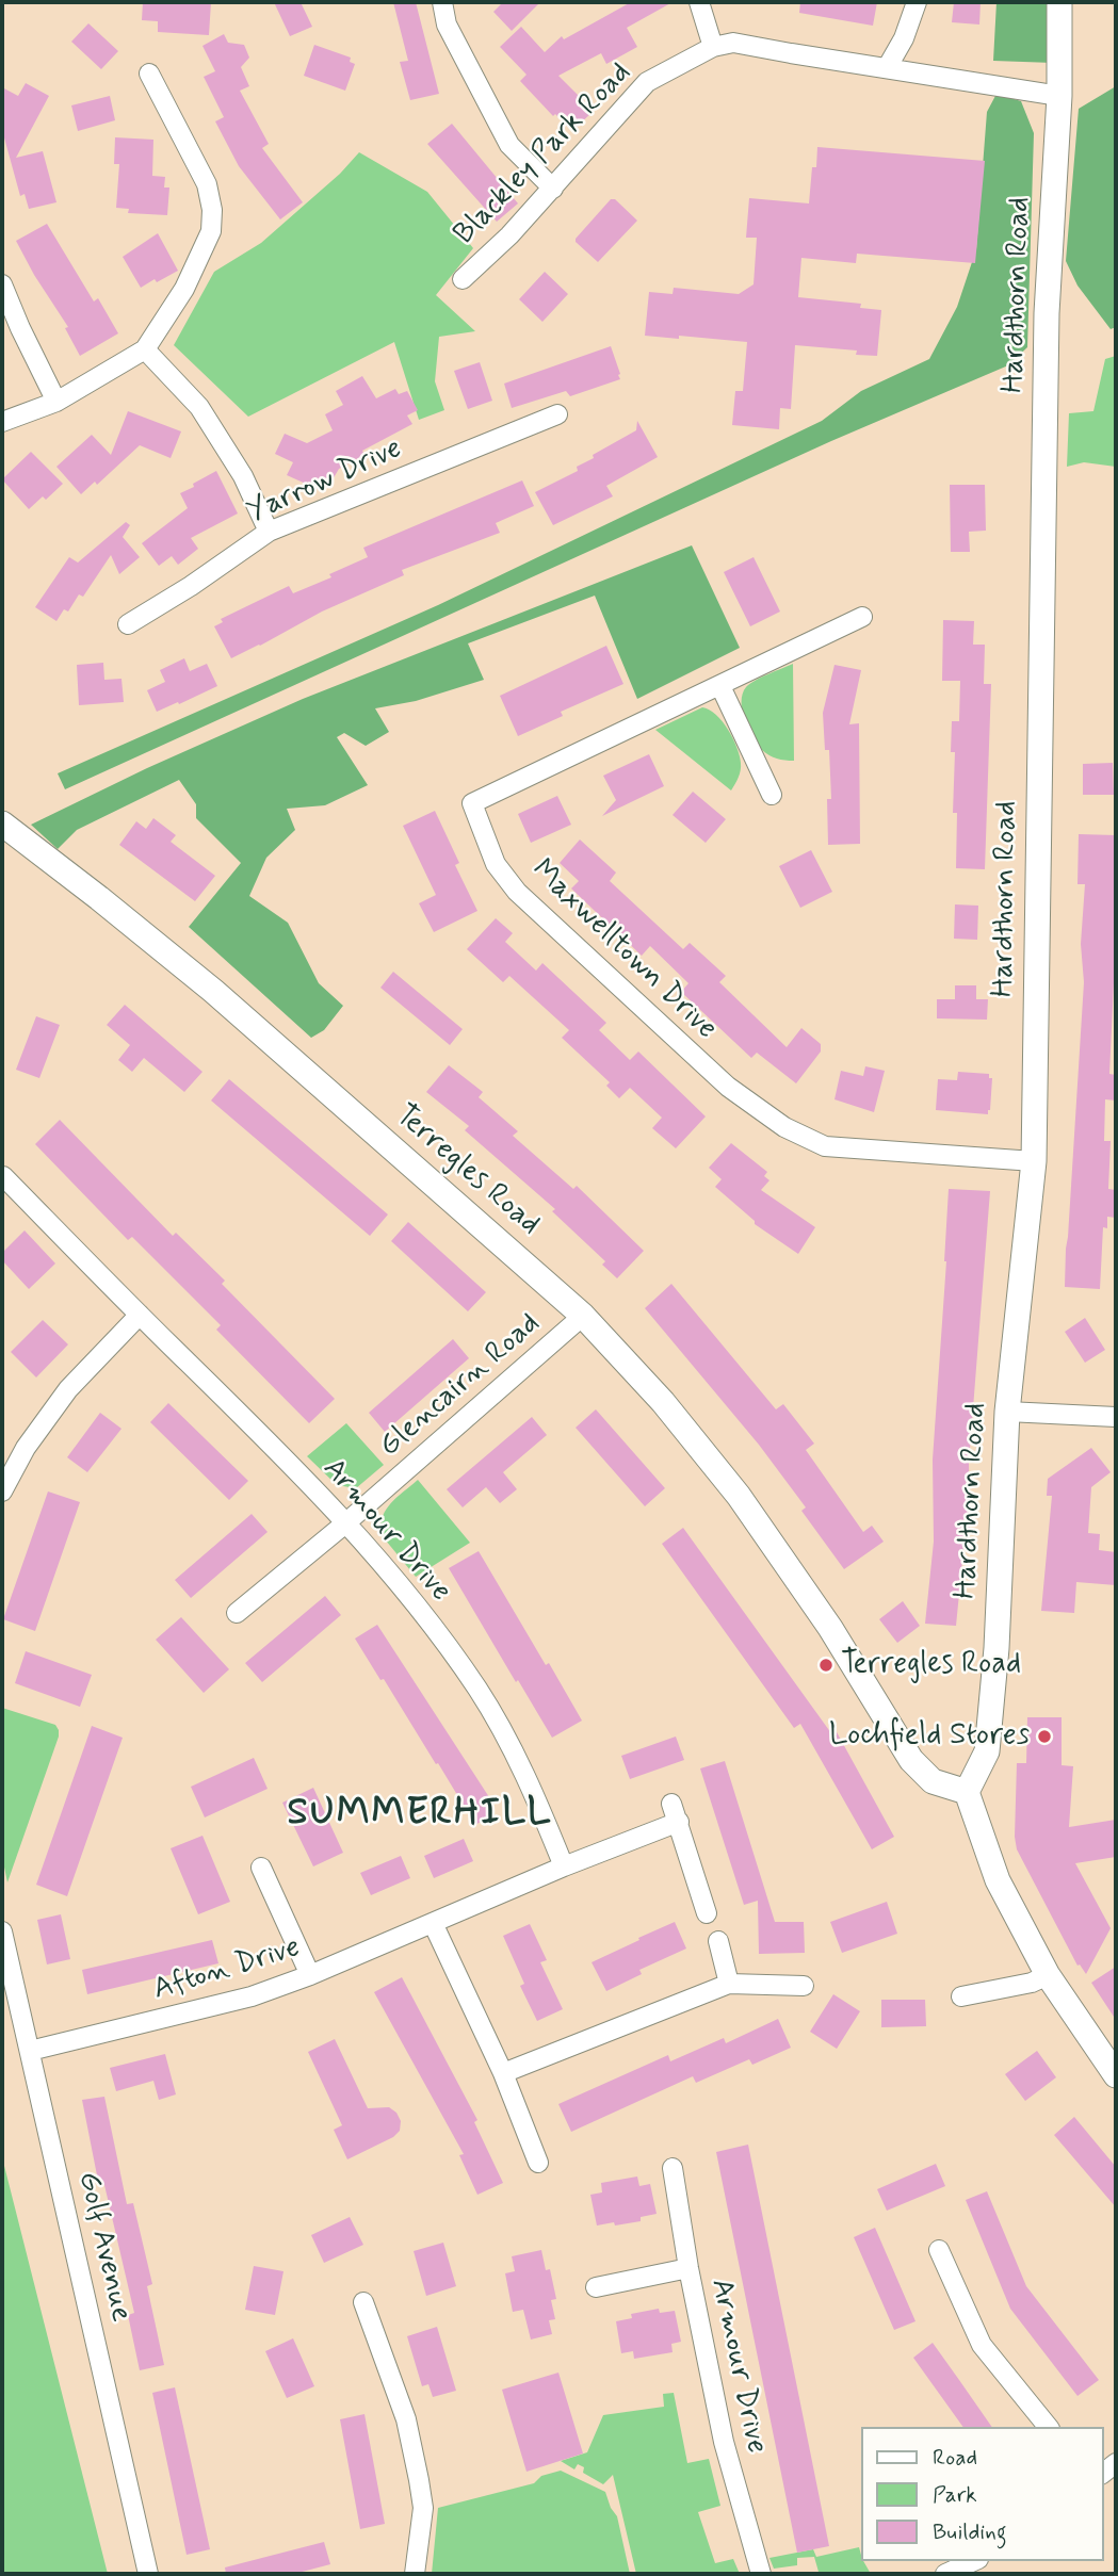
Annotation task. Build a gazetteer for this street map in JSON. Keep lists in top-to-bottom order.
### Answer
{
  "streets": {
    "street": [
      "Blackley Park Road",
      "Hardthorn Road",
      "Yarrow Drive",
      "Maxwelltown Drive",
      "Terregles Road",
      "Glencairn Road",
      "Armour Drive",
      "Afton Drive",
      "Golf Avenue"
    ]
  },
  "crossings": [
    ["Blackley Park Road", "Hardthorn Road"],
    ["Hardthorn Road", "Maxwelltown Drive"],
    ["Hardthorn Road", "Terregles Road"],
    ["Terregles Road", "Glencairn Road"],
    ["Glencairn Road", "Armour Drive"],
    ["Afton Drive", "Golf Avenue"]
  ],
  "districts": ["SUMMERHILL"],
  "places": ["Terregles Road", "Lochfield Stores"],
  "legend": ["Road", "Park", "Building"]
}
